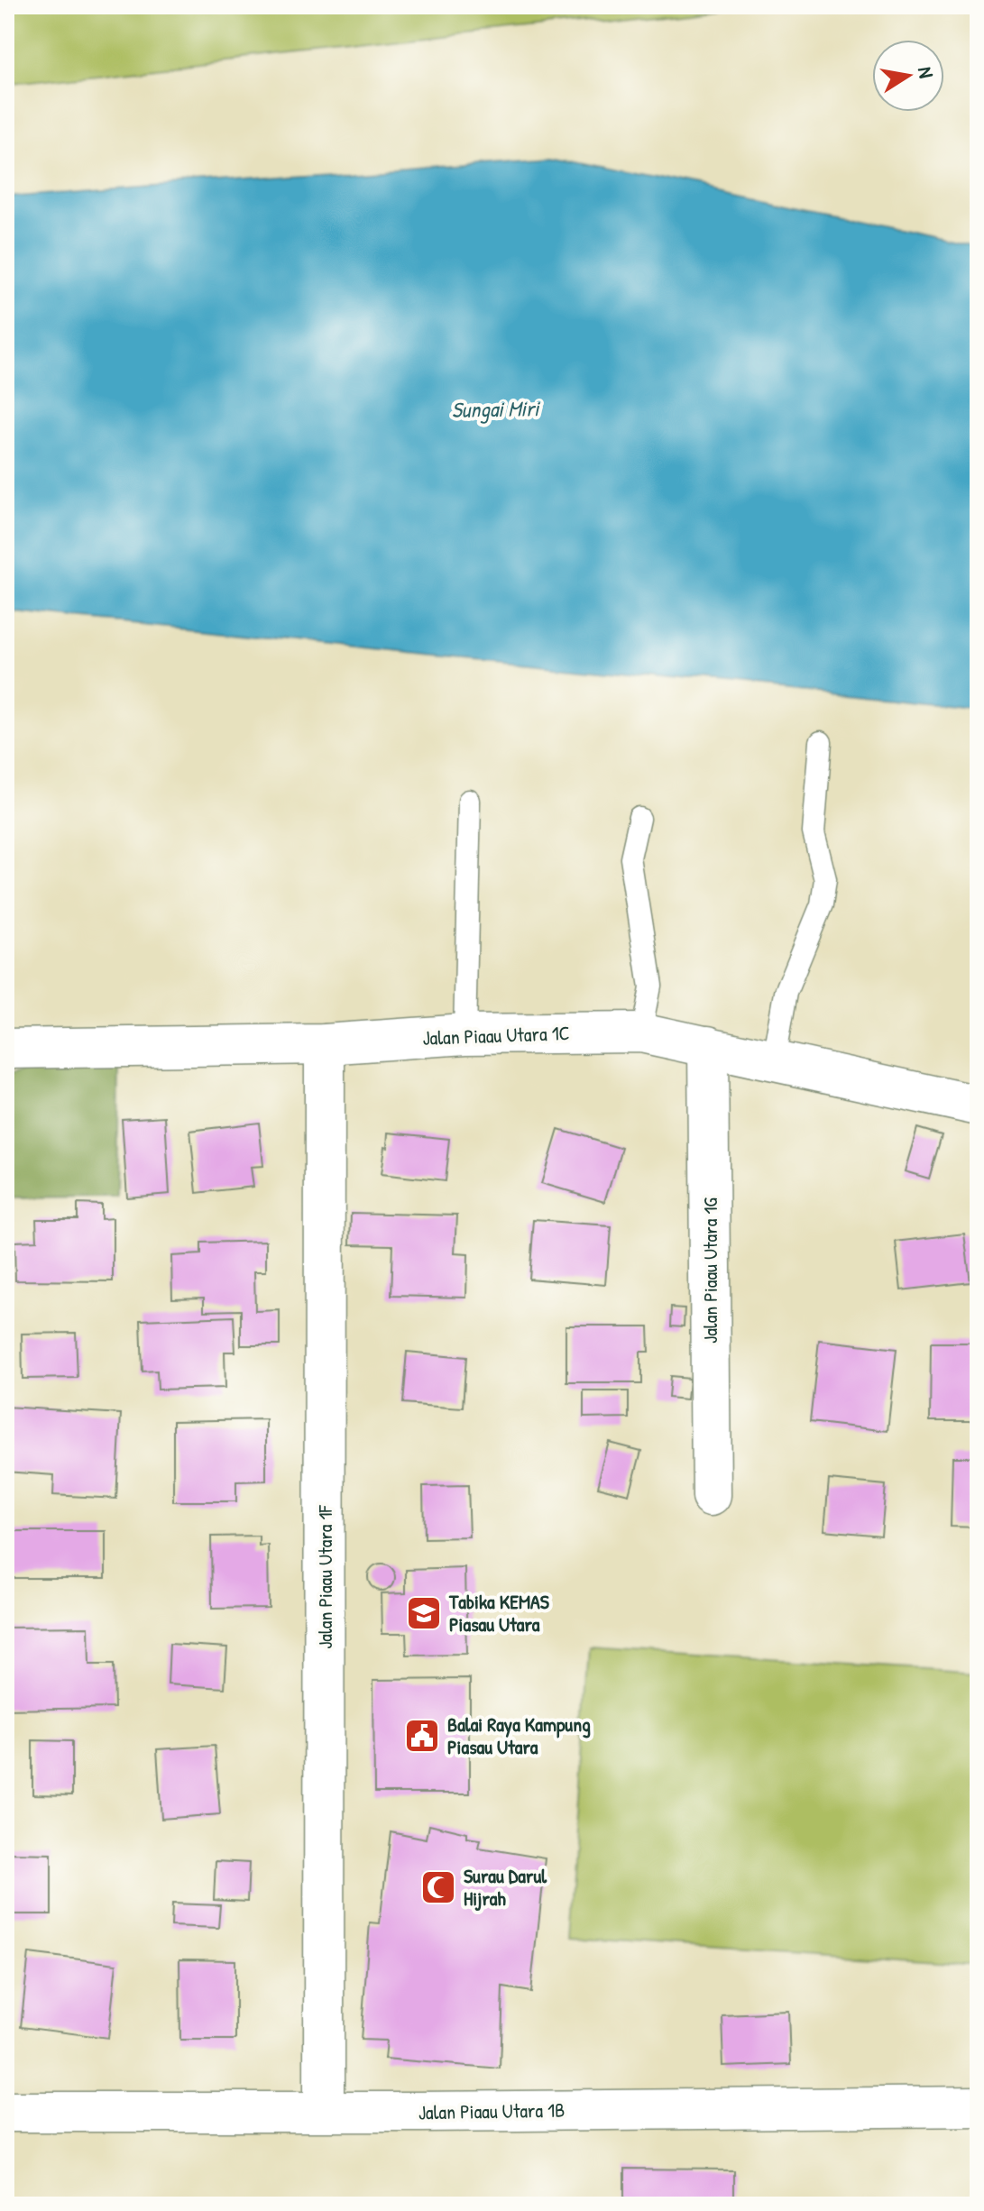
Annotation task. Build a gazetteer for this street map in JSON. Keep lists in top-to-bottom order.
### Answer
{
  "streets": {
    "street": [
      "Jalan Piaau Utara 1C",
      "Jalan Piaau Utara 1G",
      "Jalan Piaau Utara 1F",
      "Jalan Piaau Utara 1B"
    ]
  },
  "crossings": [
    ["Jalan Piaau Utara 1C", "Jalan Piaau Utara 1G"],
    ["Jalan Piaau Utara 1C", "Jalan Piaau Utara 1F"],
    ["Jalan Piaau Utara 1F", "Jalan Piaau Utara 1B"]
  ],
  "water": ["Sungai Miri"],
  "places": {
    "school or university": ["Tabika KEMAS Piasau Utara"],
    "public building": ["Balai Raya Kampung Piasau Utara"],
    "mosque": ["Surau Darul Hijrah"]
  },
  "north": "right"
}
